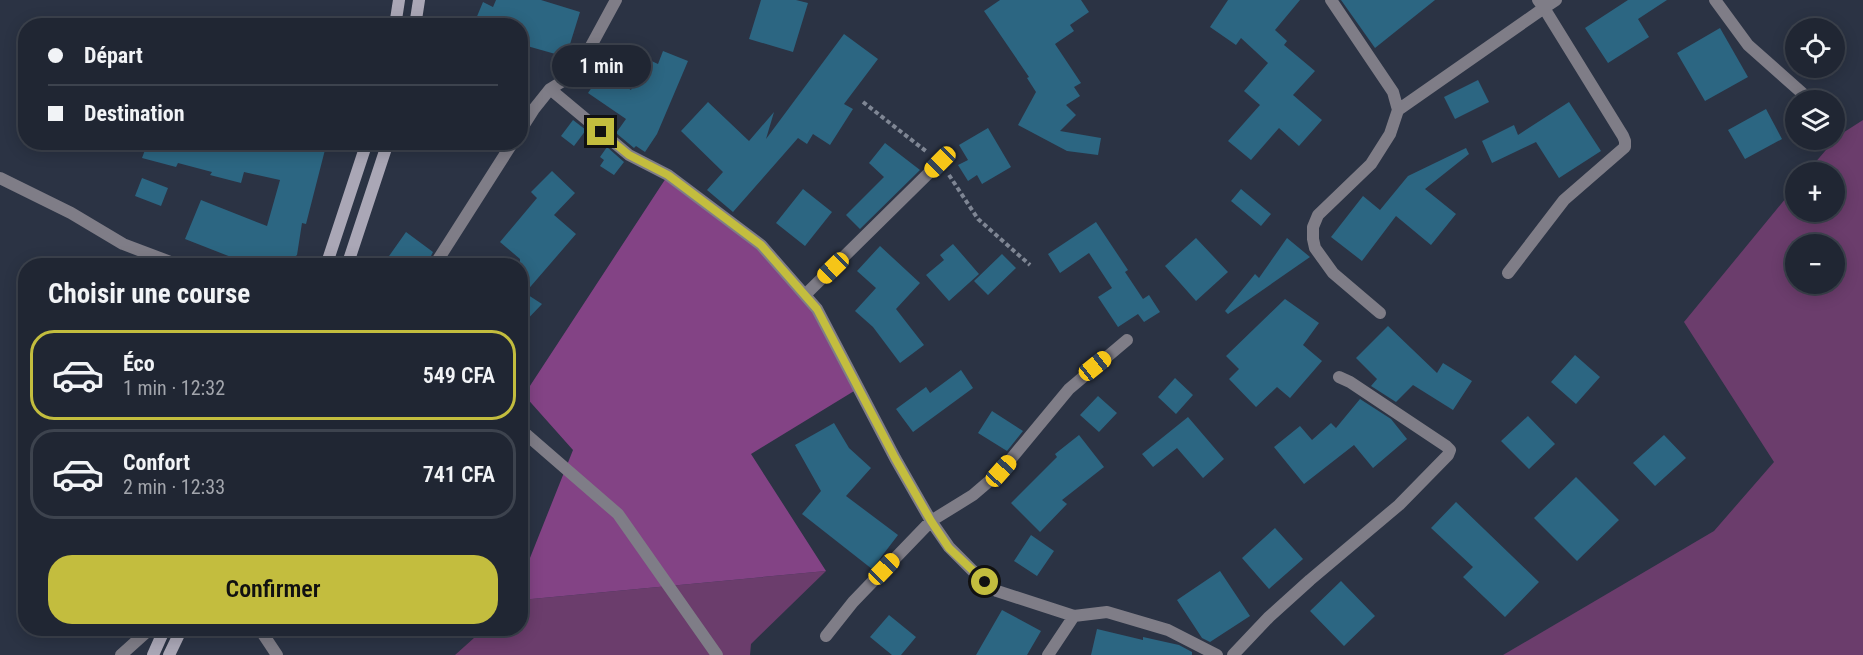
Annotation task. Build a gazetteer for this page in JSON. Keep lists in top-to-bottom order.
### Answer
{
  "page": {
    "map_buttons": ["+", "−"],
    "banner": ["Départ", "Destination"],
    "bubble": "1 min",
    "heading": "Choisir une course",
    "list": [
      {
        "name": "Éco",
        "note": "1 min · 12:32",
        "value": "549 CFA"
      },
      {
        "name": "Confort",
        "note": "2 min · 12:33",
        "value": "741 CFA"
      }
    ],
    "buttons": "Confirmer"
  }
}
